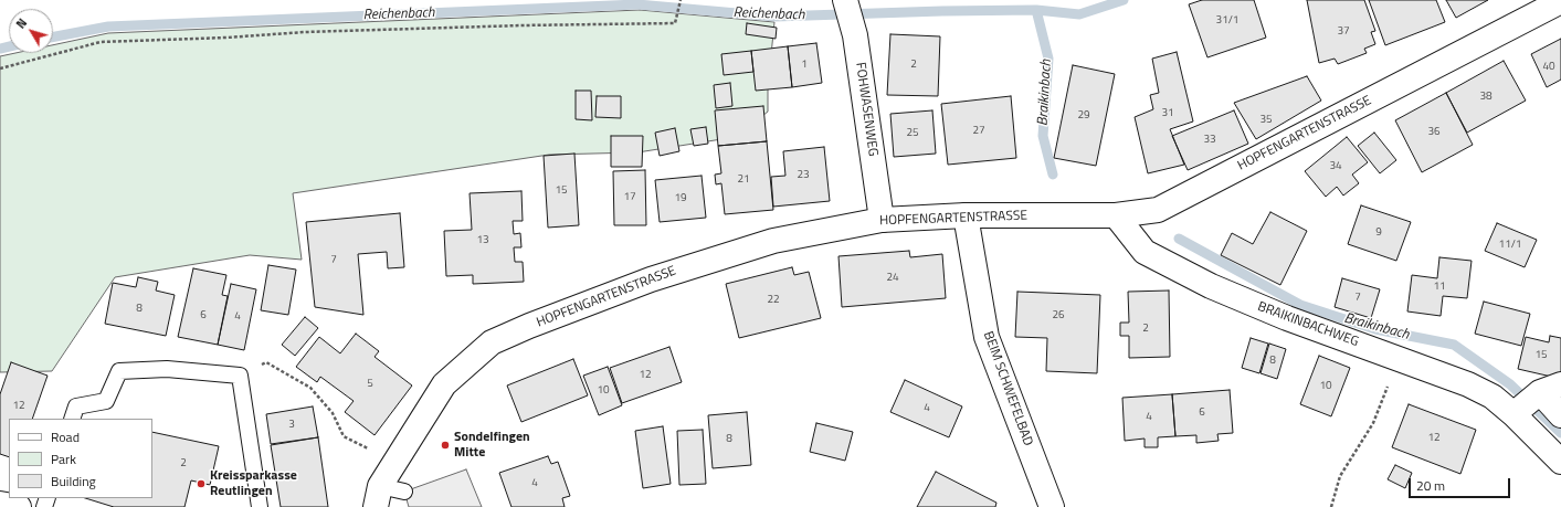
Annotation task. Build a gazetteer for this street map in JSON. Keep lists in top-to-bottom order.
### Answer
{
  "streets": {
    "street": [
      "FOHWASENWEG",
      "HOPFENGARTENSTRASSE",
      "BRAIKINBACHWEG",
      "BEIM SCHWEFELBAD"
    ]
  },
  "crossings": [
    ["FOHWASENWEG", "HOPFENGARTENSTRASSE"],
    ["HOPFENGARTENSTRASSE", "BRAIKINBACHWEG"],
    ["HOPFENGARTENSTRASSE", "BEIM SCHWEFELBAD"]
  ],
  "water": ["Reichenbach", "Braikinbach"],
  "places": ["Sondelfingen Mitte", "Kreissparkasse Reutlingen"],
  "house_numbers": [
    "31/1",
    "37",
    "1",
    "2",
    "40",
    "38",
    "31",
    "29",
    "35",
    "27",
    "36",
    "25",
    "33",
    "34",
    "23",
    "21",
    "15",
    "17",
    "19",
    "9",
    "13",
    "11/1",
    "7",
    "24",
    "11",
    "7",
    "22",
    "8",
    "6",
    "26",
    "4",
    "2",
    "15",
    "8",
    "12",
    "5",
    "10",
    "10",
    "12",
    "4",
    "6",
    "4",
    "3",
    "12",
    "8",
    "2",
    "4"
  ],
  "legend": ["Road", "Park", "Building"],
  "scale_bar": "20 m",
  "north": "top left"
}
